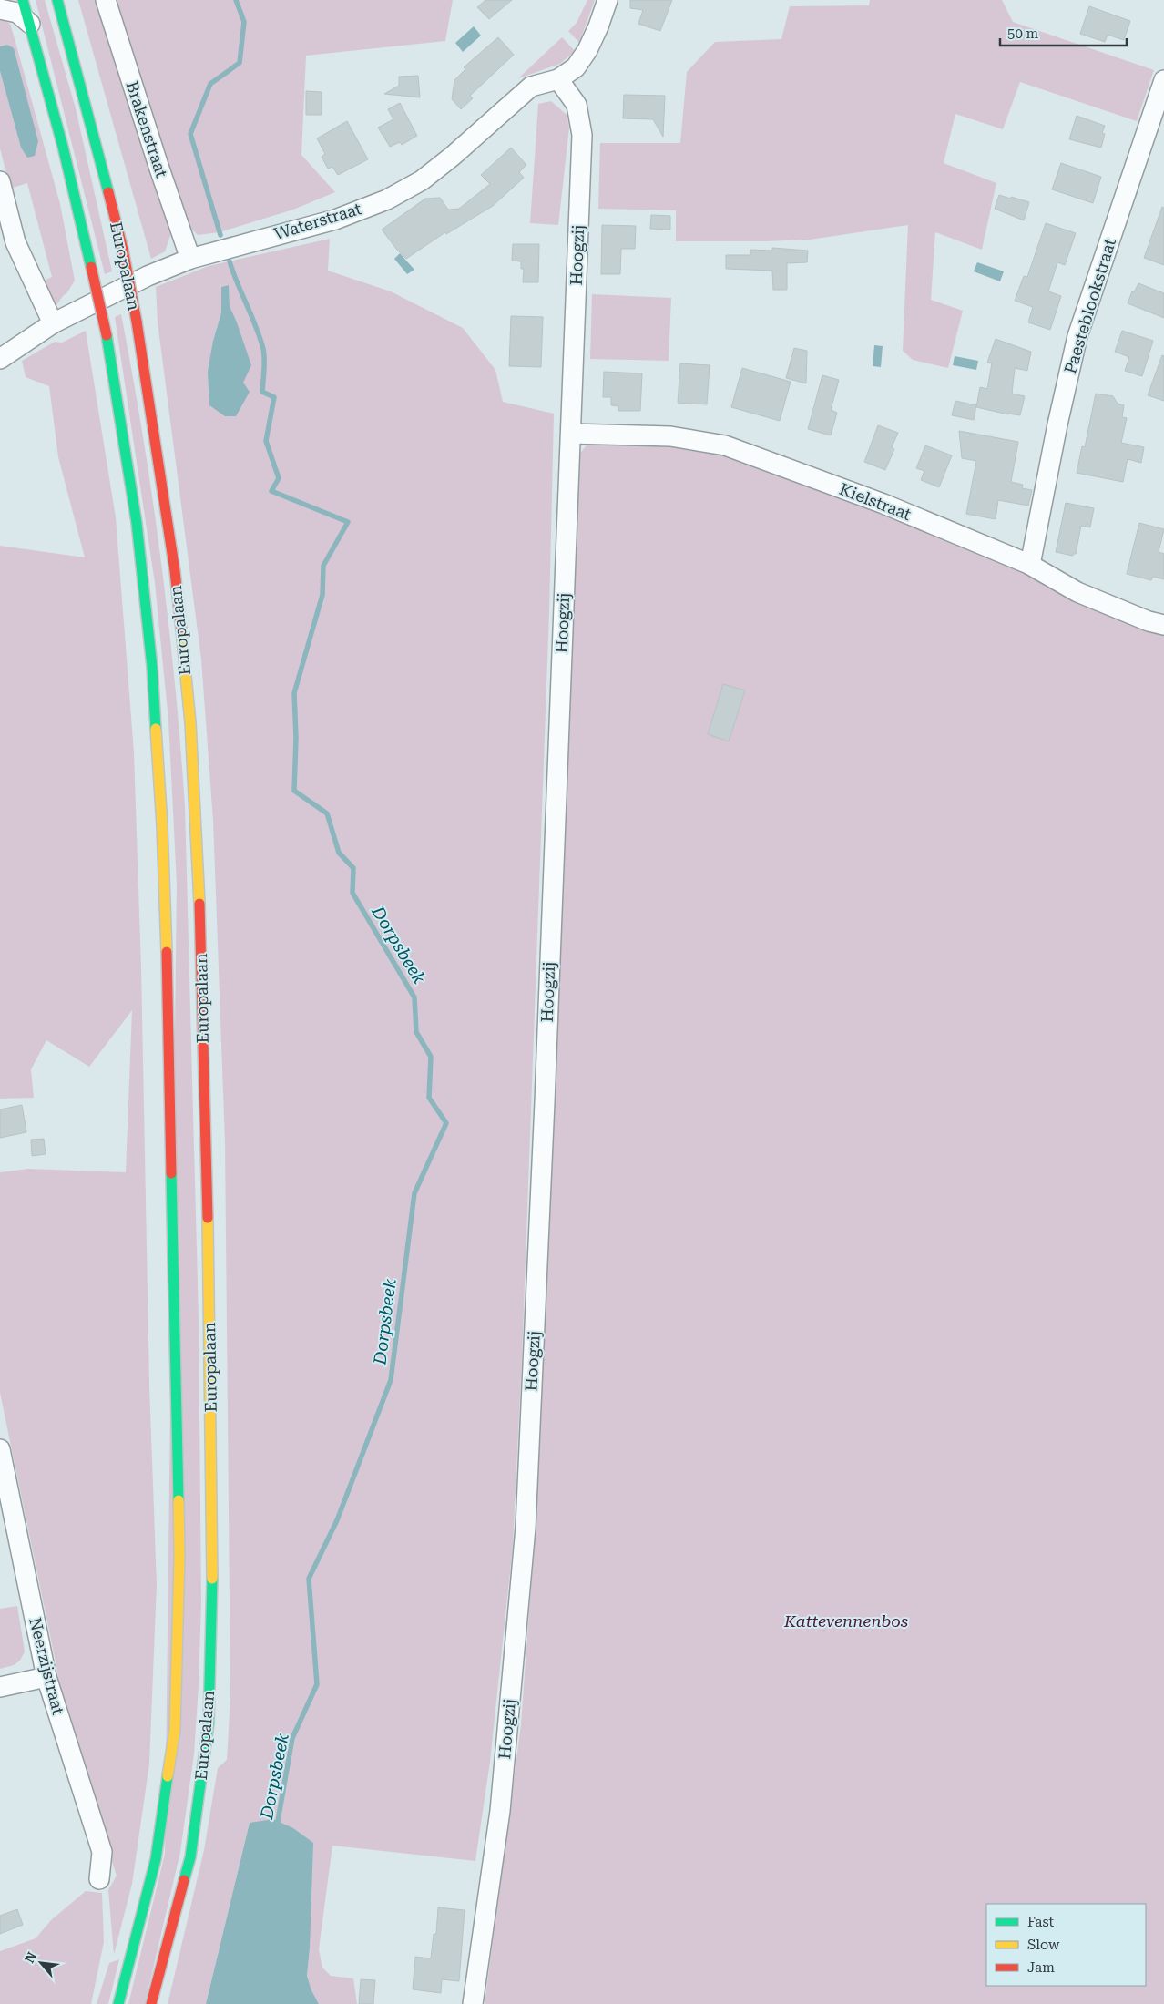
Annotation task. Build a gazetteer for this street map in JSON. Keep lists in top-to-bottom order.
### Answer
{
  "streets": {
    "highway": ["Europalaan"],
    "street": [
      "Brakenstraat",
      "Waterstraat",
      "Hoogzij",
      "Paesteblookstraat",
      "Kielstraat",
      "Neerzijstraat"
    ]
  },
  "crossings": [
    ["Brakenstraat", "Waterstraat"],
    ["Waterstraat", "Hoogzij"],
    ["Hoogzij", "Kielstraat"],
    ["Paesteblookstraat", "Kielstraat"]
  ],
  "water": ["Dorpsbeek"],
  "parks": ["Kattevennenbos"],
  "legend": ["Fast", "Slow", "Jam"],
  "scale_bar": "50 m",
  "north": "top left"
}
